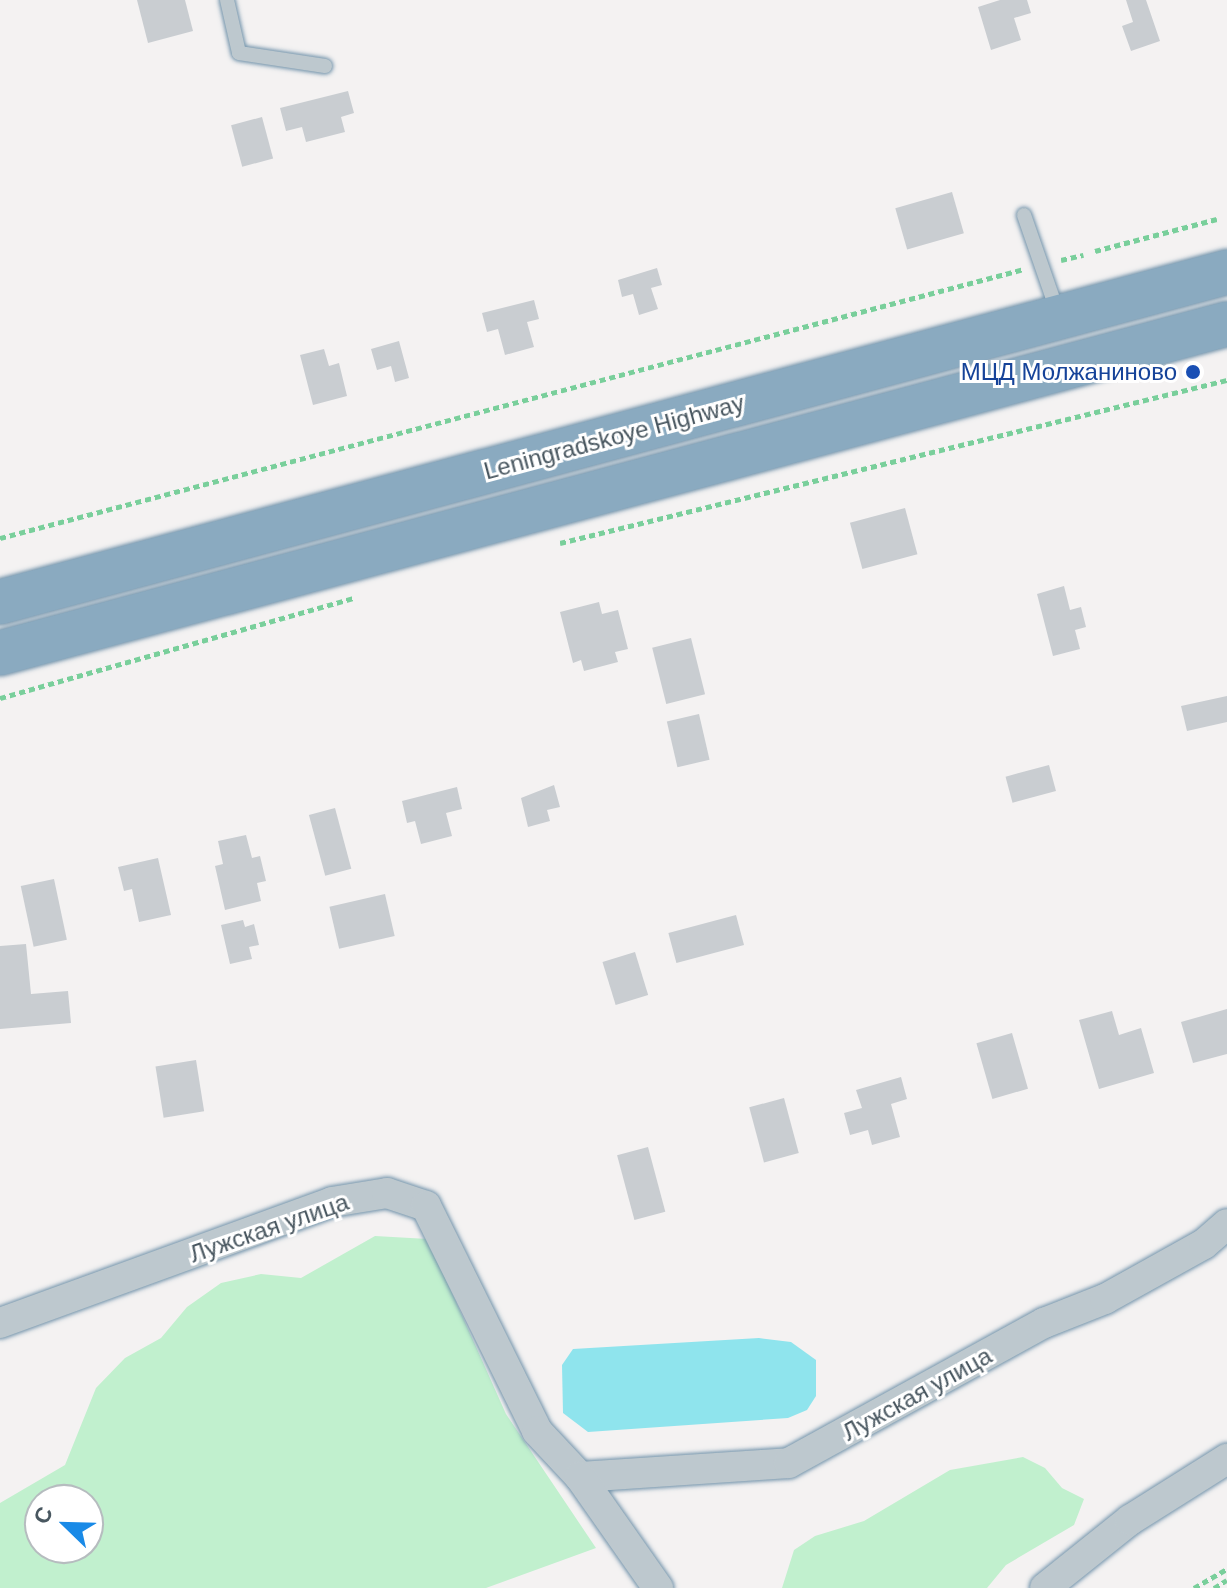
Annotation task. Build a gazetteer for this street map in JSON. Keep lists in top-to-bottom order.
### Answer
{
  "streets": {
    "highway": ["Leningradskoye Highway"],
    "street": ["Лужская улица"]
  },
  "places": ["МЦД Молжаниново"],
  "north": "top left"
}
